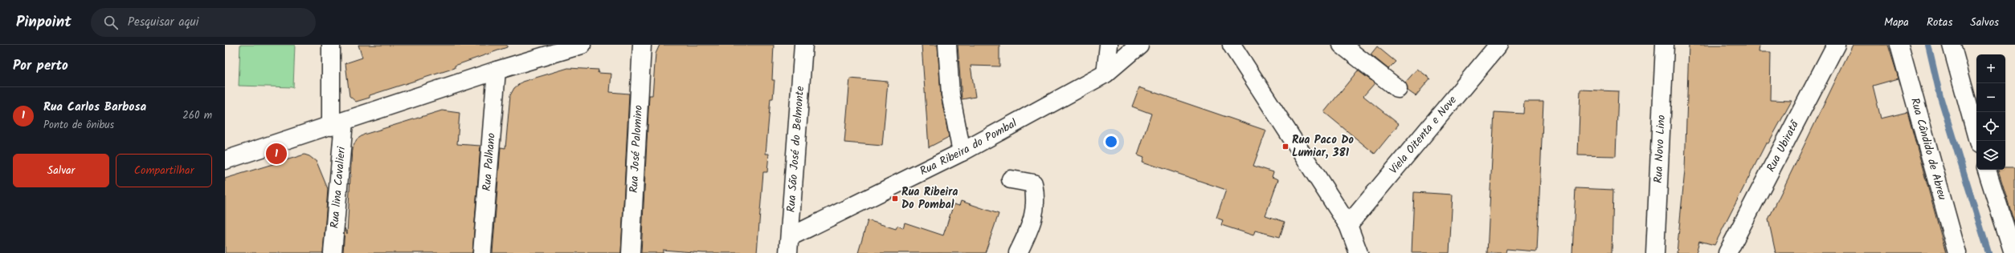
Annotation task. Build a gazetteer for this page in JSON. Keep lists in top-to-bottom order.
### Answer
{
  "streets": {
    "street": [
      "Viela Oitenta e Nove",
      "Rua Ubiratã",
      "Rua Ribeira do Pombal",
      "Rua José Palomino",
      "Rua São José do Belmonte",
      "Rua Novo Lino",
      "Rua Cândido de Abreu",
      "Rua Palhano",
      "Rua lina Cavalieri"
    ]
  },
  "crossings": [
    ["Rua Ribeira do Pombal", "Rua São José do Belmonte"]
  ],
  "places": {
    "transit": ["Rua Paco Do Lumiar, 381", "Rua Ribeira Do Pombal"]
  },
  "page": {
    "header": "Pinpoint",
    "search": "Pesquisar aqui",
    "nav": ["Mapa", "Rotas", "Salvos"],
    "heading": "Por perto",
    "map_buttons": ["+", "−"],
    "list": [
      {
        "mark": "1",
        "name": "Rua Carlos Barbosa",
        "note": "Ponto de ônibus",
        "value": "260 m"
      }
    ],
    "pins": "1",
    "buttons": ["Salvar", "Compartilhar"]
  }
}
